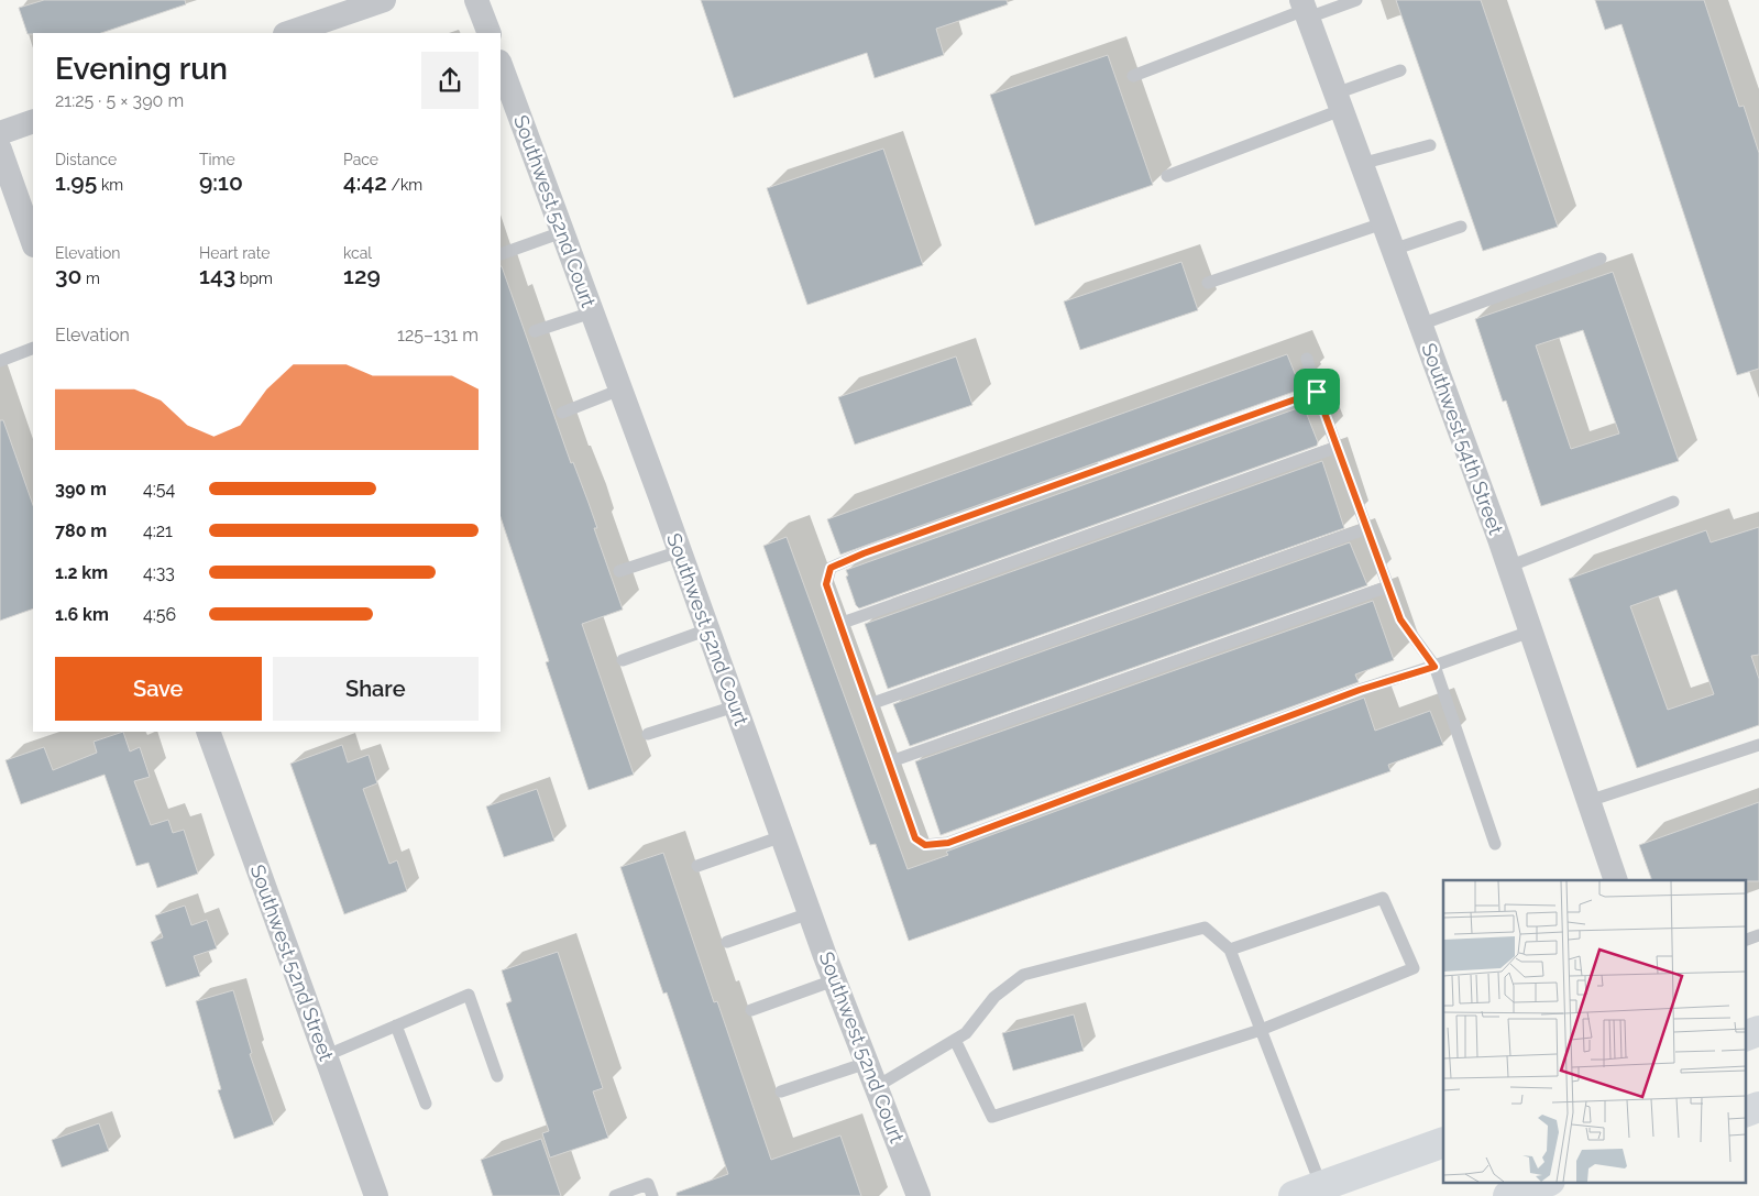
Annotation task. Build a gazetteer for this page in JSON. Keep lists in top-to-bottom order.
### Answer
{
  "streets": {
    "street": ["Southwest 52nd Court", "Southwest 54th Street", "Southwest 52nd Street"]
  },
  "page": {
    "heading": ["Evening run", "21:25 · 5 × 390 m"],
    "stats": [
      ["Distance", "1.95 km"],
      ["Time", "9:10"],
      ["Pace", "4:42 /km"],
      ["Elevation", "30 m"],
      ["Heart rate", "143 bpm"],
      ["kcal", "129"]
    ],
    "chart": ["Elevation", "125–131 m"],
    "list": [
      {
        "name": "390 m",
        "note": "4:54"
      },
      {
        "name": "780 m",
        "note": "4:21"
      },
      {
        "name": "1.2 km",
        "note": "4:33"
      },
      {
        "name": "1.6 km",
        "note": "4:56"
      }
    ],
    "buttons": ["Save", "Share"]
  }
}
